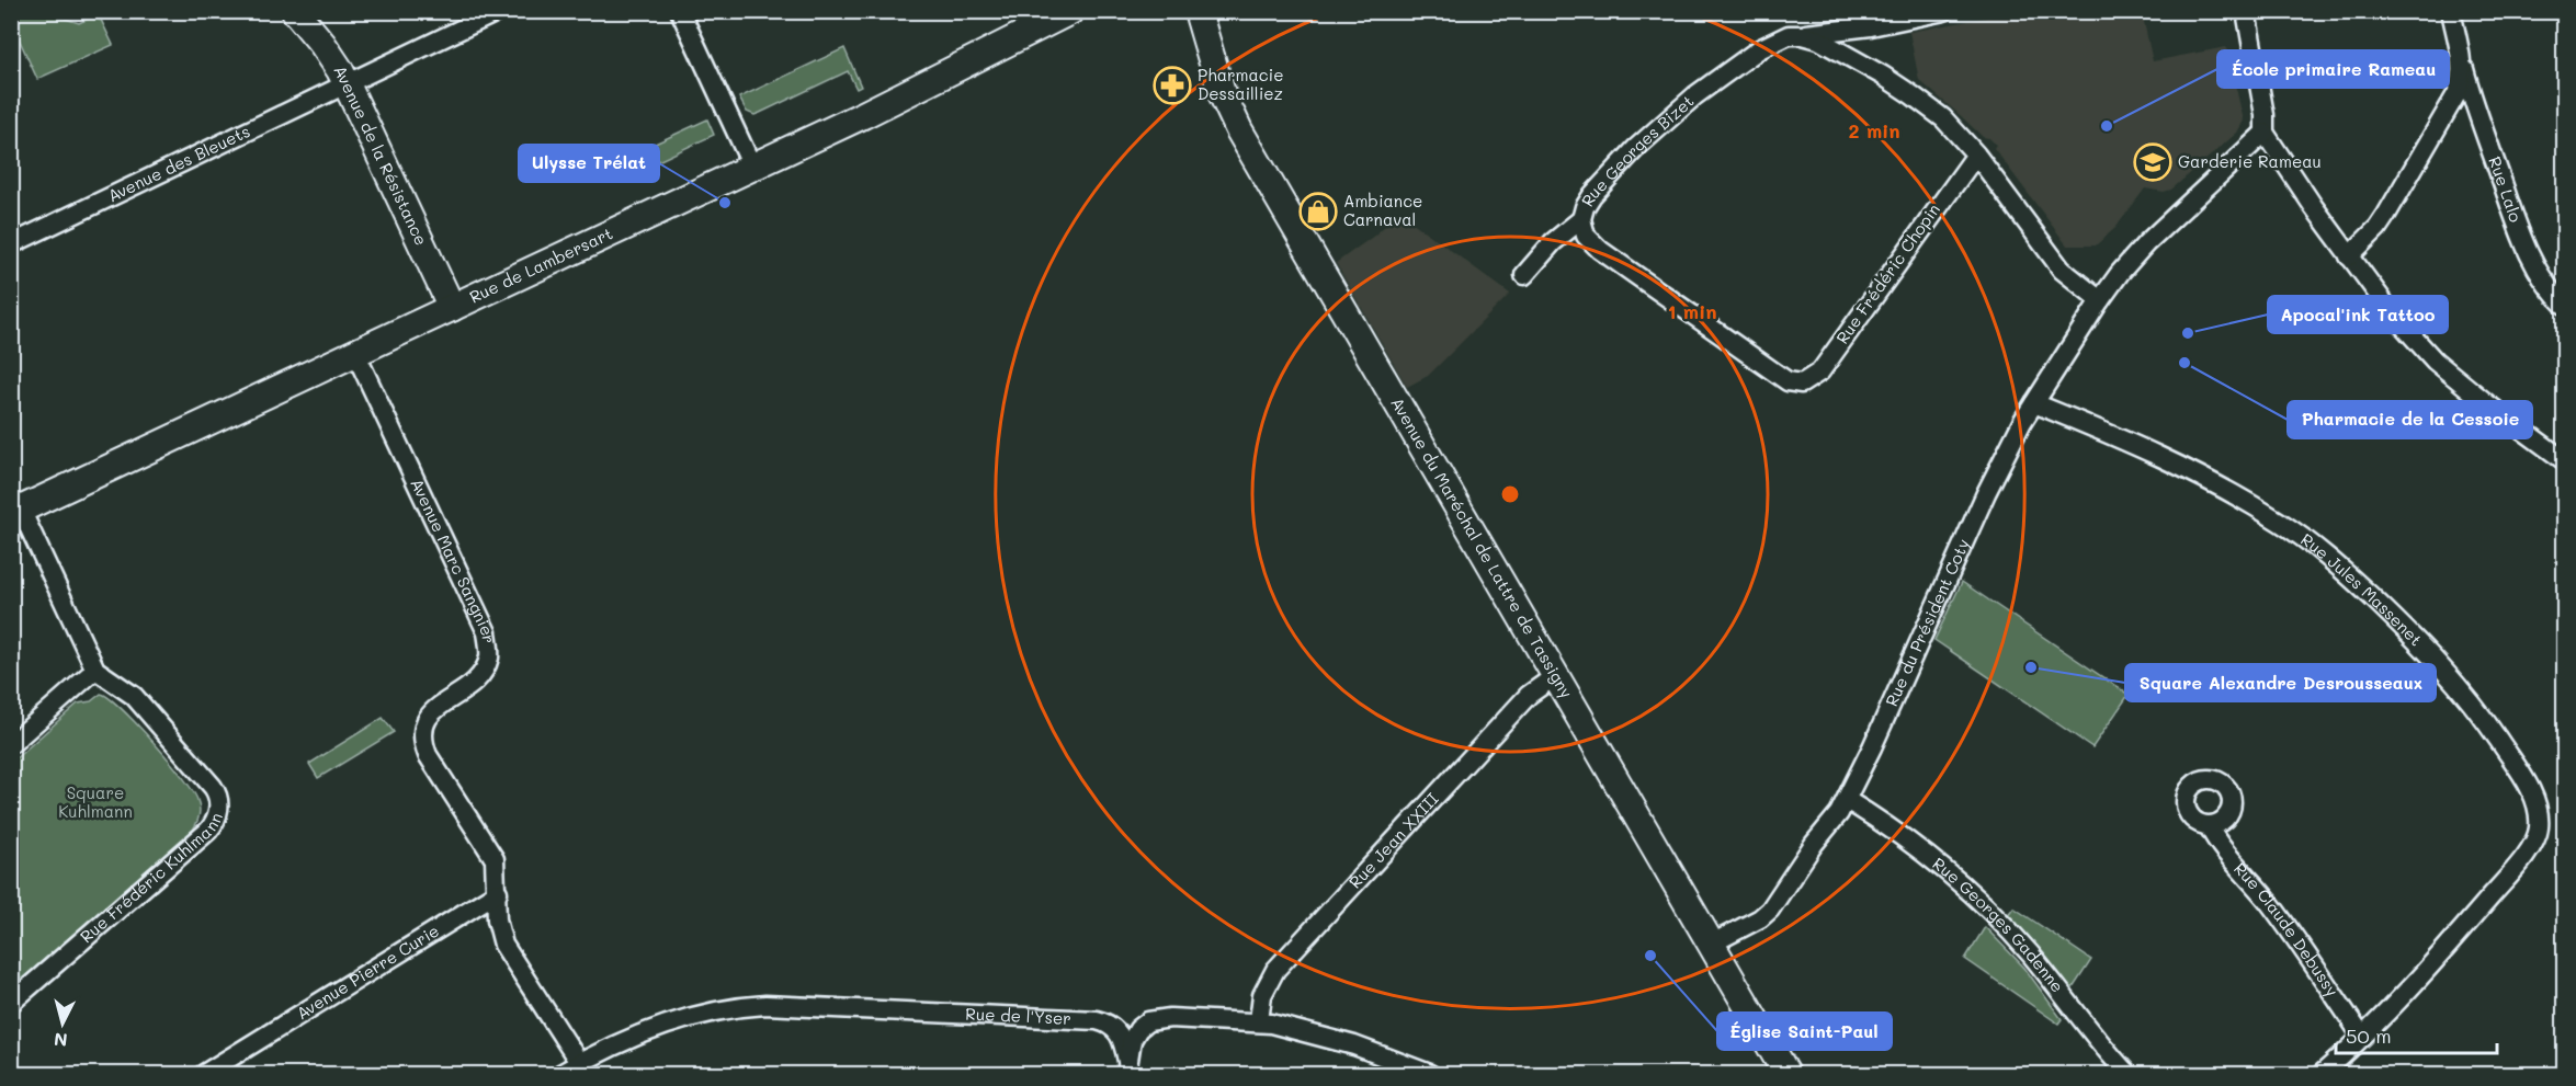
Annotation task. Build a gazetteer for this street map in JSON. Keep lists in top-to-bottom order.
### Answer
{
  "streets": {
    "main road": ["Avenue de la Résistance", "Rue de Lambersart", "Avenue du Maréchal de Lattre de Tassigny"],
    "street": [
      "Rue Georges Bizet",
      "Avenue des Bleuets",
      "Rue Lalo",
      "Rue Frédéric Chopin",
      "Avenue Marc Sangnier",
      "Rue Jules Massenet",
      "Rue du Président Coty",
      "Rue Jean XXIII",
      "Rue Frédéric Kuhlmann",
      "Rue Georges Gadenne",
      "Rue Claude Debussy",
      "Avenue Pierre Curie",
      "Rue de l'Yser"
    ]
  },
  "crossings": [
    ["Rue Georges Bizet", "Rue Frédéric Chopin"],
    ["Avenue de la Résistance", "Avenue des Bleuets"],
    ["Avenue de la Résistance", "Rue de Lambersart"],
    ["Rue de Lambersart", "Avenue Marc Sangnier"],
    ["Avenue du Maréchal de Lattre de Tassigny", "Rue du Président Coty"],
    ["Avenue du Maréchal de Lattre de Tassigny", "Rue Jean XXIII"],
    ["Avenue Marc Sangnier", "Avenue Pierre Curie"],
    ["Avenue Marc Sangnier", "Rue de l'Yser"],
    ["Rue Jules Massenet", "Rue du Président Coty"],
    ["Rue Jules Massenet", "Rue Claude Debussy"],
    ["Rue du Président Coty", "Rue Georges Gadenne"],
    ["Rue Jean XXIII", "Rue de l'Yser"]
  ],
  "parks": ["Square Kuhlmann"],
  "places": {
    "pharmacy": ["Pharmacie Dessailliez"],
    "other": [
      "École primaire Rameau",
      "Ulysse Trélat",
      "Apocal'ink Tattoo",
      "Pharmacie de la Cessoie",
      "Square Alexandre Desrousseaux",
      "Église Saint-Paul"
    ],
    "school or university": ["Garderie Rameau"],
    "shop": ["Ambiance Carnaval"]
  },
  "scale_bar": "50 m",
  "north": "bottom",
  "rings": ["2 min", "1 min"]
}
